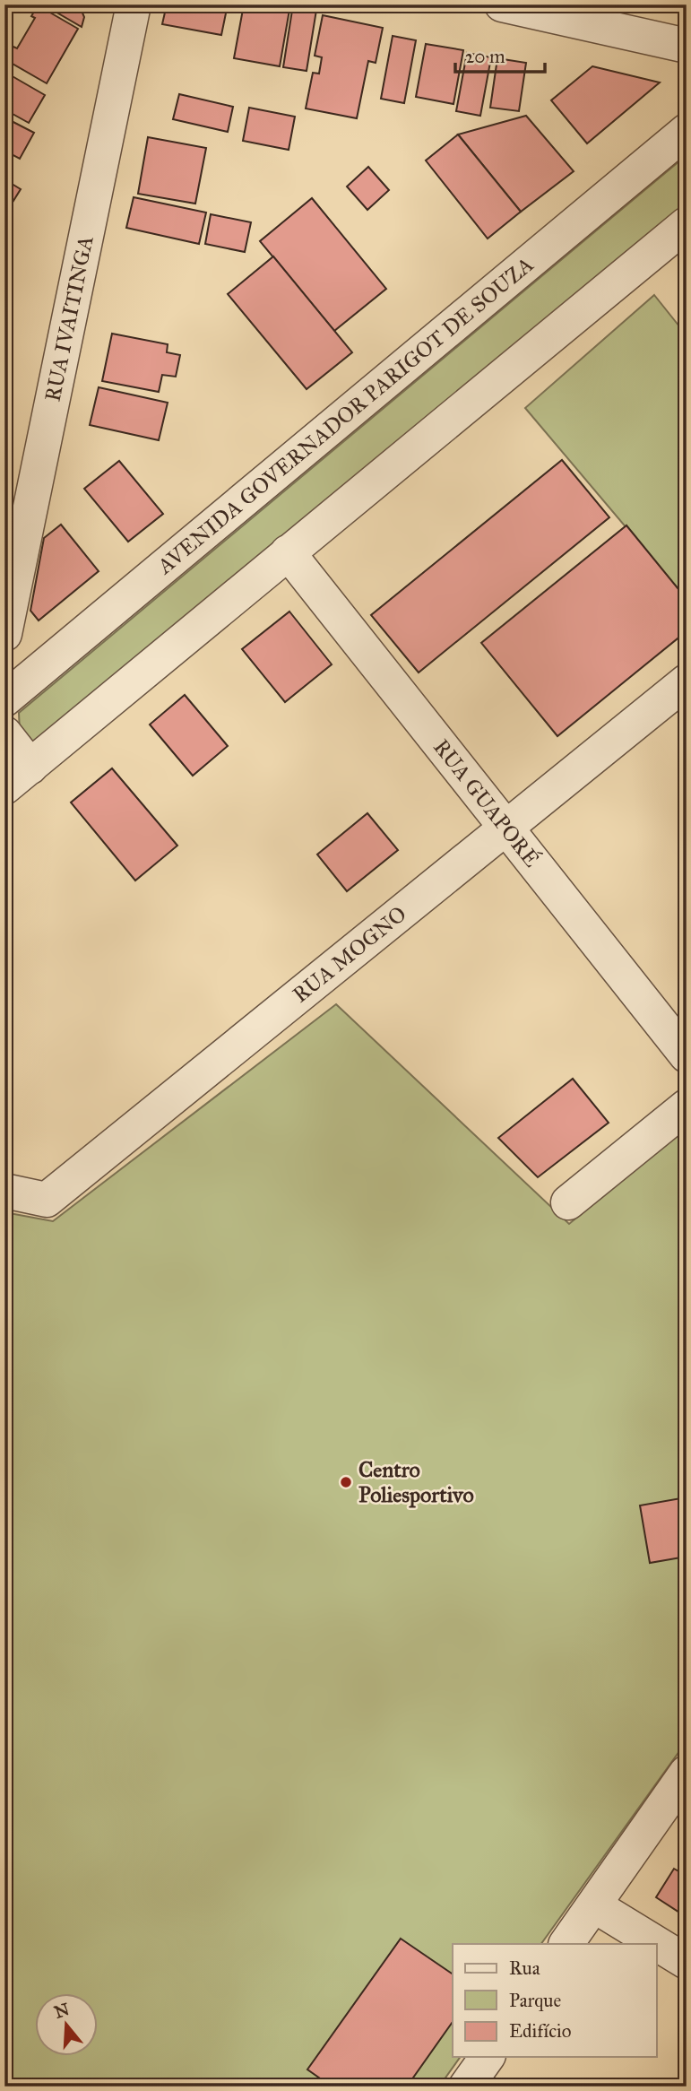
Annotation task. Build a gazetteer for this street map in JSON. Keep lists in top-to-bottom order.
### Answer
{
  "streets": {
    "street": [
      "RUA IVAITINGA",
      "AVENIDA GOVERNADOR PARIGOT DE SOUZA",
      "RUA GUAPORÉ",
      "RUA MOGNO"
    ]
  },
  "crossings": [
    ["RUA GUAPORÉ", "RUA MOGNO"]
  ],
  "places": ["Centro Poliesportivo"],
  "legend": ["Rua", "Parque", "Edifício"],
  "scale_bar": "20 m",
  "north": "top"
}
